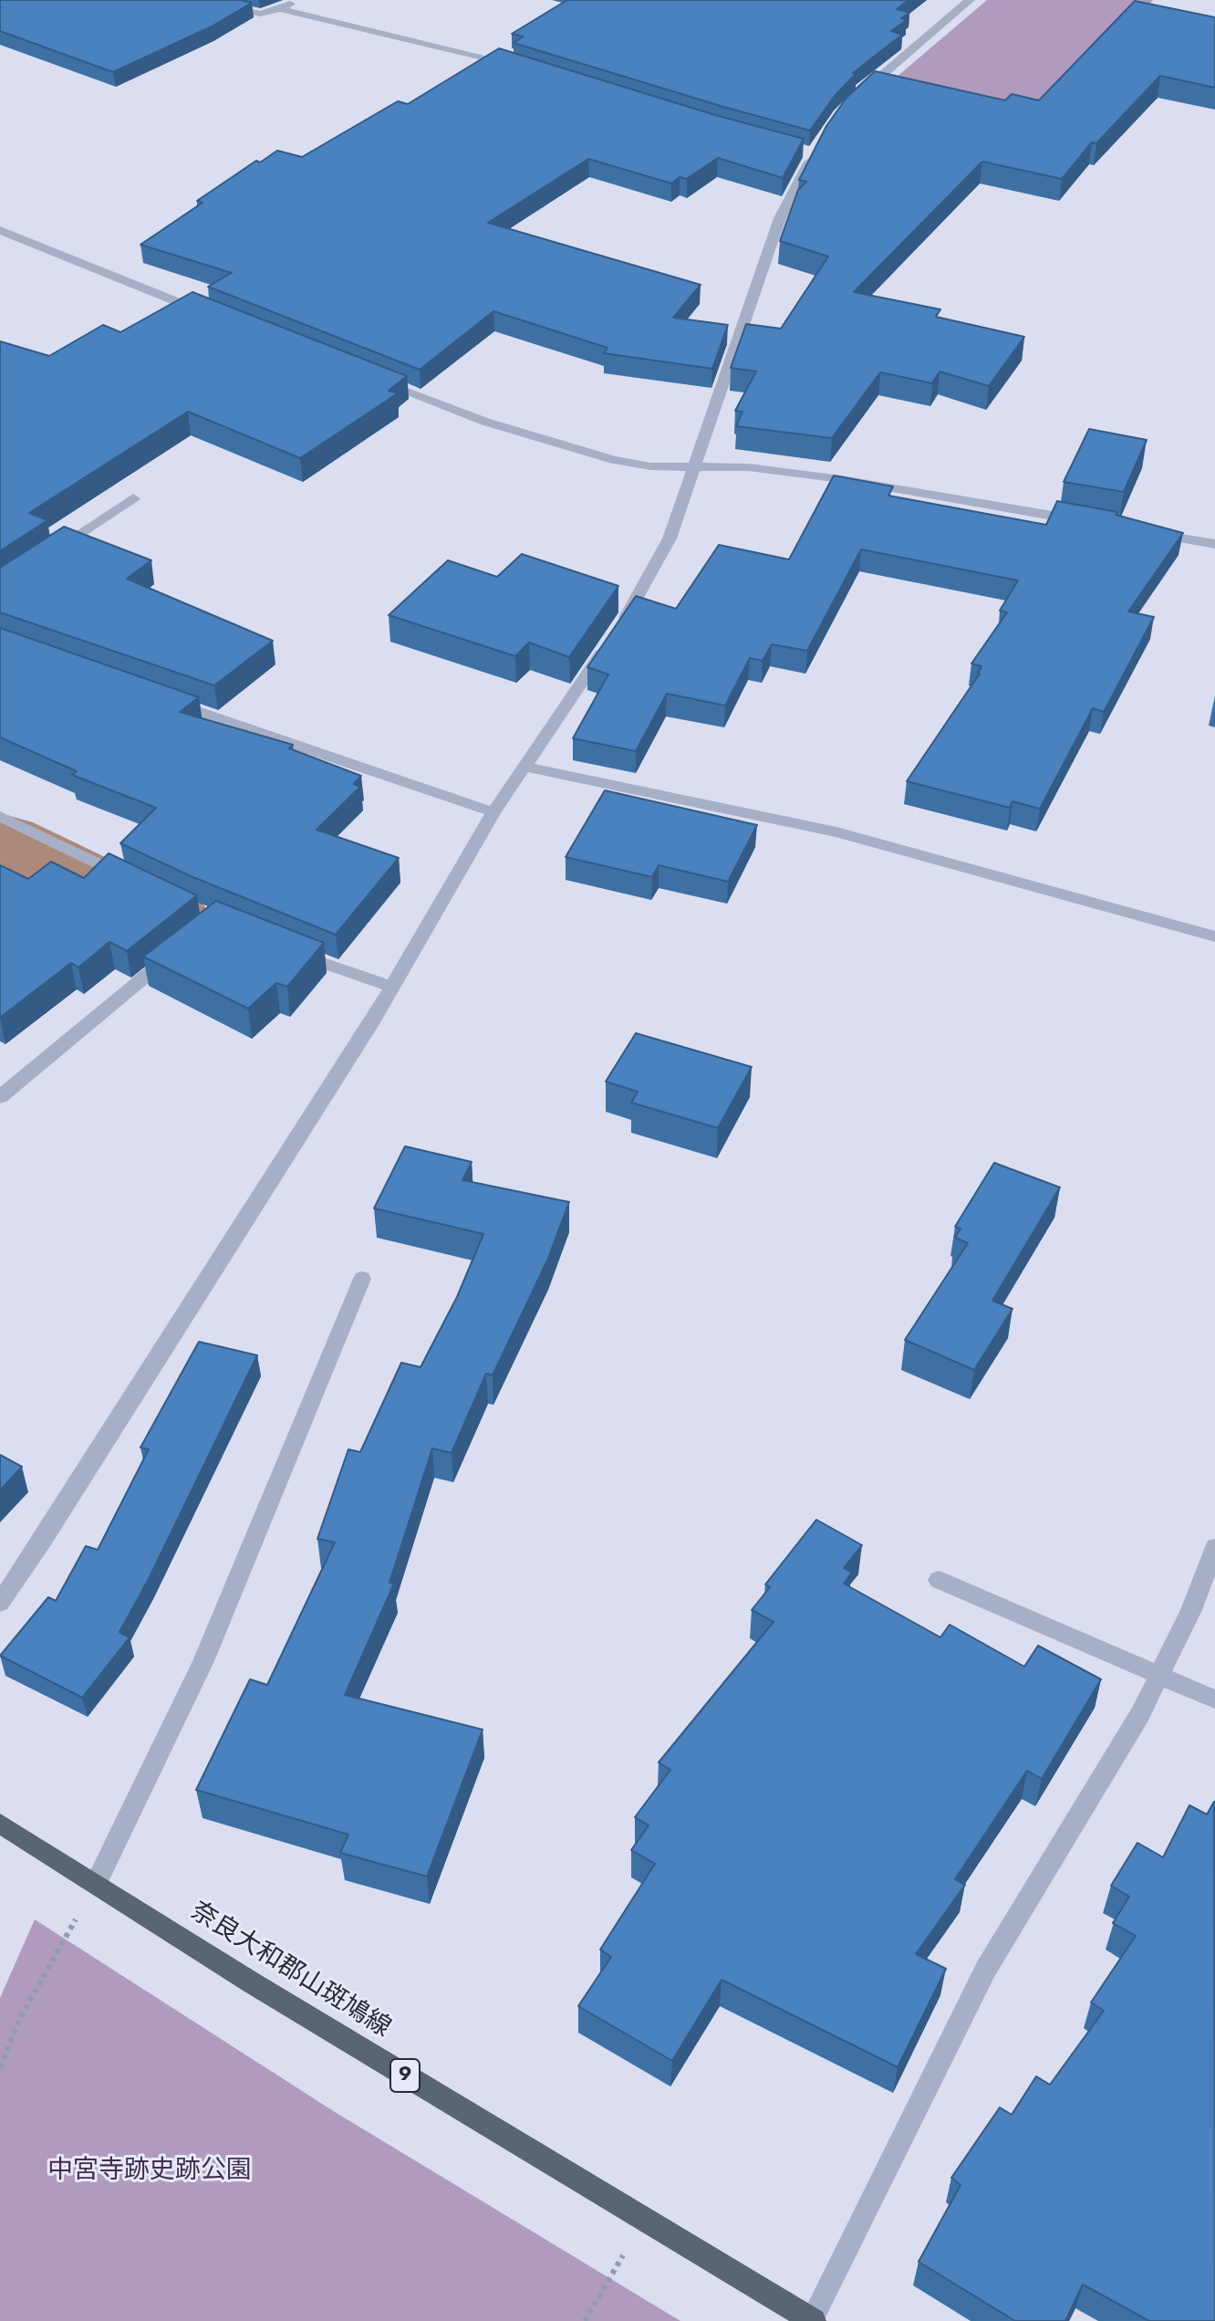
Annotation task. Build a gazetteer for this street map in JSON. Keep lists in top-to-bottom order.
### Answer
{
  "streets": {
    "main road": ["奈良大和郡山斑鳩線", "9"]
  },
  "parks": ["中宮寺跡史跡公園"]
}
